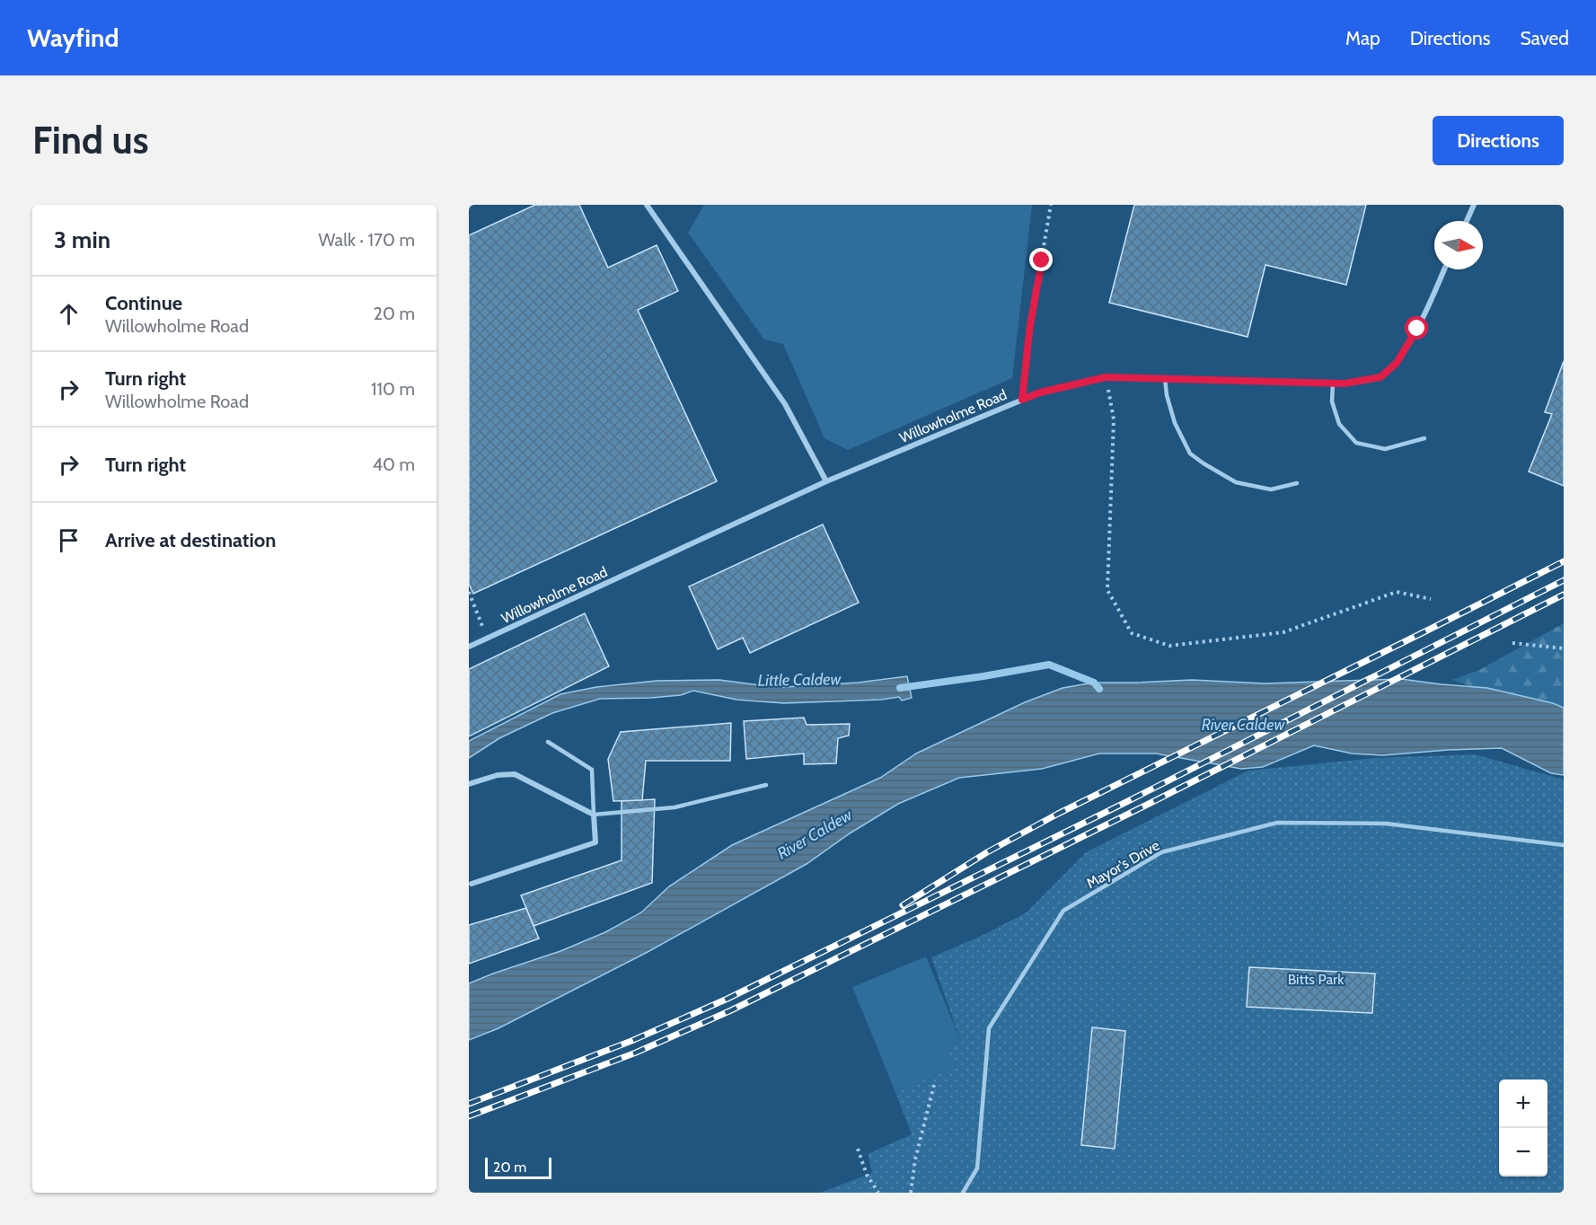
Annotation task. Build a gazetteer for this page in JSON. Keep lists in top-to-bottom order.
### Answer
{
  "streets": {
    "street": ["Willowholme Road"],
    "lane": ["Mayor's Drive"]
  },
  "water": ["Little Caldew", "River Caldew"],
  "parks": ["Bitts Park"],
  "scale_bar": "20 m",
  "north": "right",
  "page": {
    "header": "Wayfind",
    "nav": ["Map", "Directions", "Saved"],
    "buttons": "Directions",
    "title": "Find us",
    "heading": ["3 min", "Walk · 170 m"],
    "list": [
      ["Continue", "Willowholme Road", "20 m"],
      ["Turn right", "Willowholme Road", "110 m"],
      ["Turn right", "40 m"],
      "Arrive at destination"
    ],
    "map_buttons": ["+", "−"],
    "scale": "20 m"
  }
}
